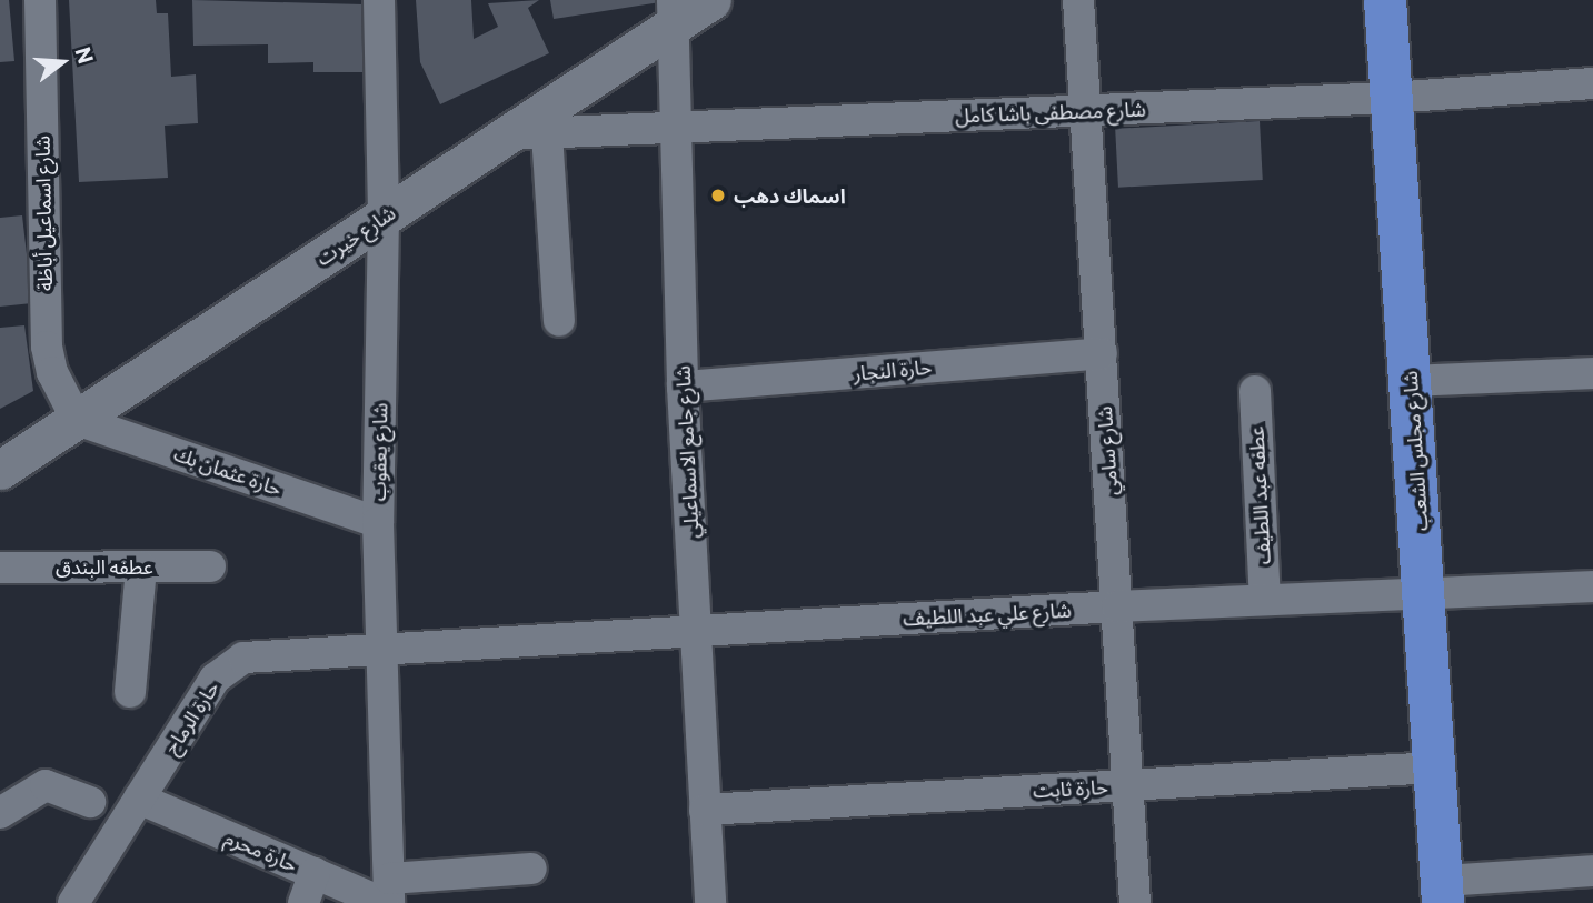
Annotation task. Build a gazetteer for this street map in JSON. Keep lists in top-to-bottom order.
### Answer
{
  "streets": {
    "main road": ["شارع مجلس الشعب"],
    "street": [
      "شارع مصطفى باشا كامل",
      "شارع اسماعيل أباظة",
      "شارع خيرت",
      "حارة النجار",
      "شارع سامي",
      "شارع يعقوب",
      "شارع جامع الاسماعيلي",
      "حارة عثمان بك",
      "عطفه عبد اللطيف",
      "عطفه البندق",
      "شارع علي عبد اللطيف",
      "حارة الرماح",
      "حارة ثابت",
      "حارة محرم"
    ]
  },
  "crossings": [
    ["شارع مصطفى باشا كامل", "شارع خيرت"],
    ["شارع مصطفى باشا كامل", "شارع سامي"],
    ["شارع مصطفى باشا كامل", "شارع مجلس الشعب"],
    ["شارع مصطفى باشا كامل", "شارع جامع الاسماعيلي"],
    ["شارع اسماعيل أباظة", "شارع خيرت"],
    ["شارع اسماعيل أباظة", "حارة عثمان بك"],
    ["شارع خيرت", "شارع يعقوب"],
    ["شارع خيرت", "شارع جامع الاسماعيلي"],
    ["شارع خيرت", "حارة عثمان بك"],
    ["حارة النجار", "شارع سامي"],
    ["حارة النجار", "شارع جامع الاسماعيلي"],
    ["شارع سامي", "شارع علي عبد اللطيف"],
    ["شارع سامي", "حارة ثابت"],
    ["شارع مجلس الشعب", "شارع علي عبد اللطيف"],
    ["شارع مجلس الشعب", "حارة ثابت"],
    ["شارع يعقوب", "حارة عثمان بك"],
    ["شارع يعقوب", "شارع علي عبد اللطيف"],
    ["شارع يعقوب", "حارة الرماح"],
    ["شارع يعقوب", "حارة محرم"],
    ["شارع جامع الاسماعيلي", "شارع علي عبد اللطيف"],
    ["شارع جامع الاسماعيلي", "حارة ثابت"],
    ["عطفه عبد اللطيف", "شارع علي عبد اللطيف"],
    ["شارع علي عبد اللطيف", "حارة الرماح"],
    ["حارة الرماح", "حارة محرم"]
  ],
  "places": ["اسماك دهب"],
  "north": "right"
}
